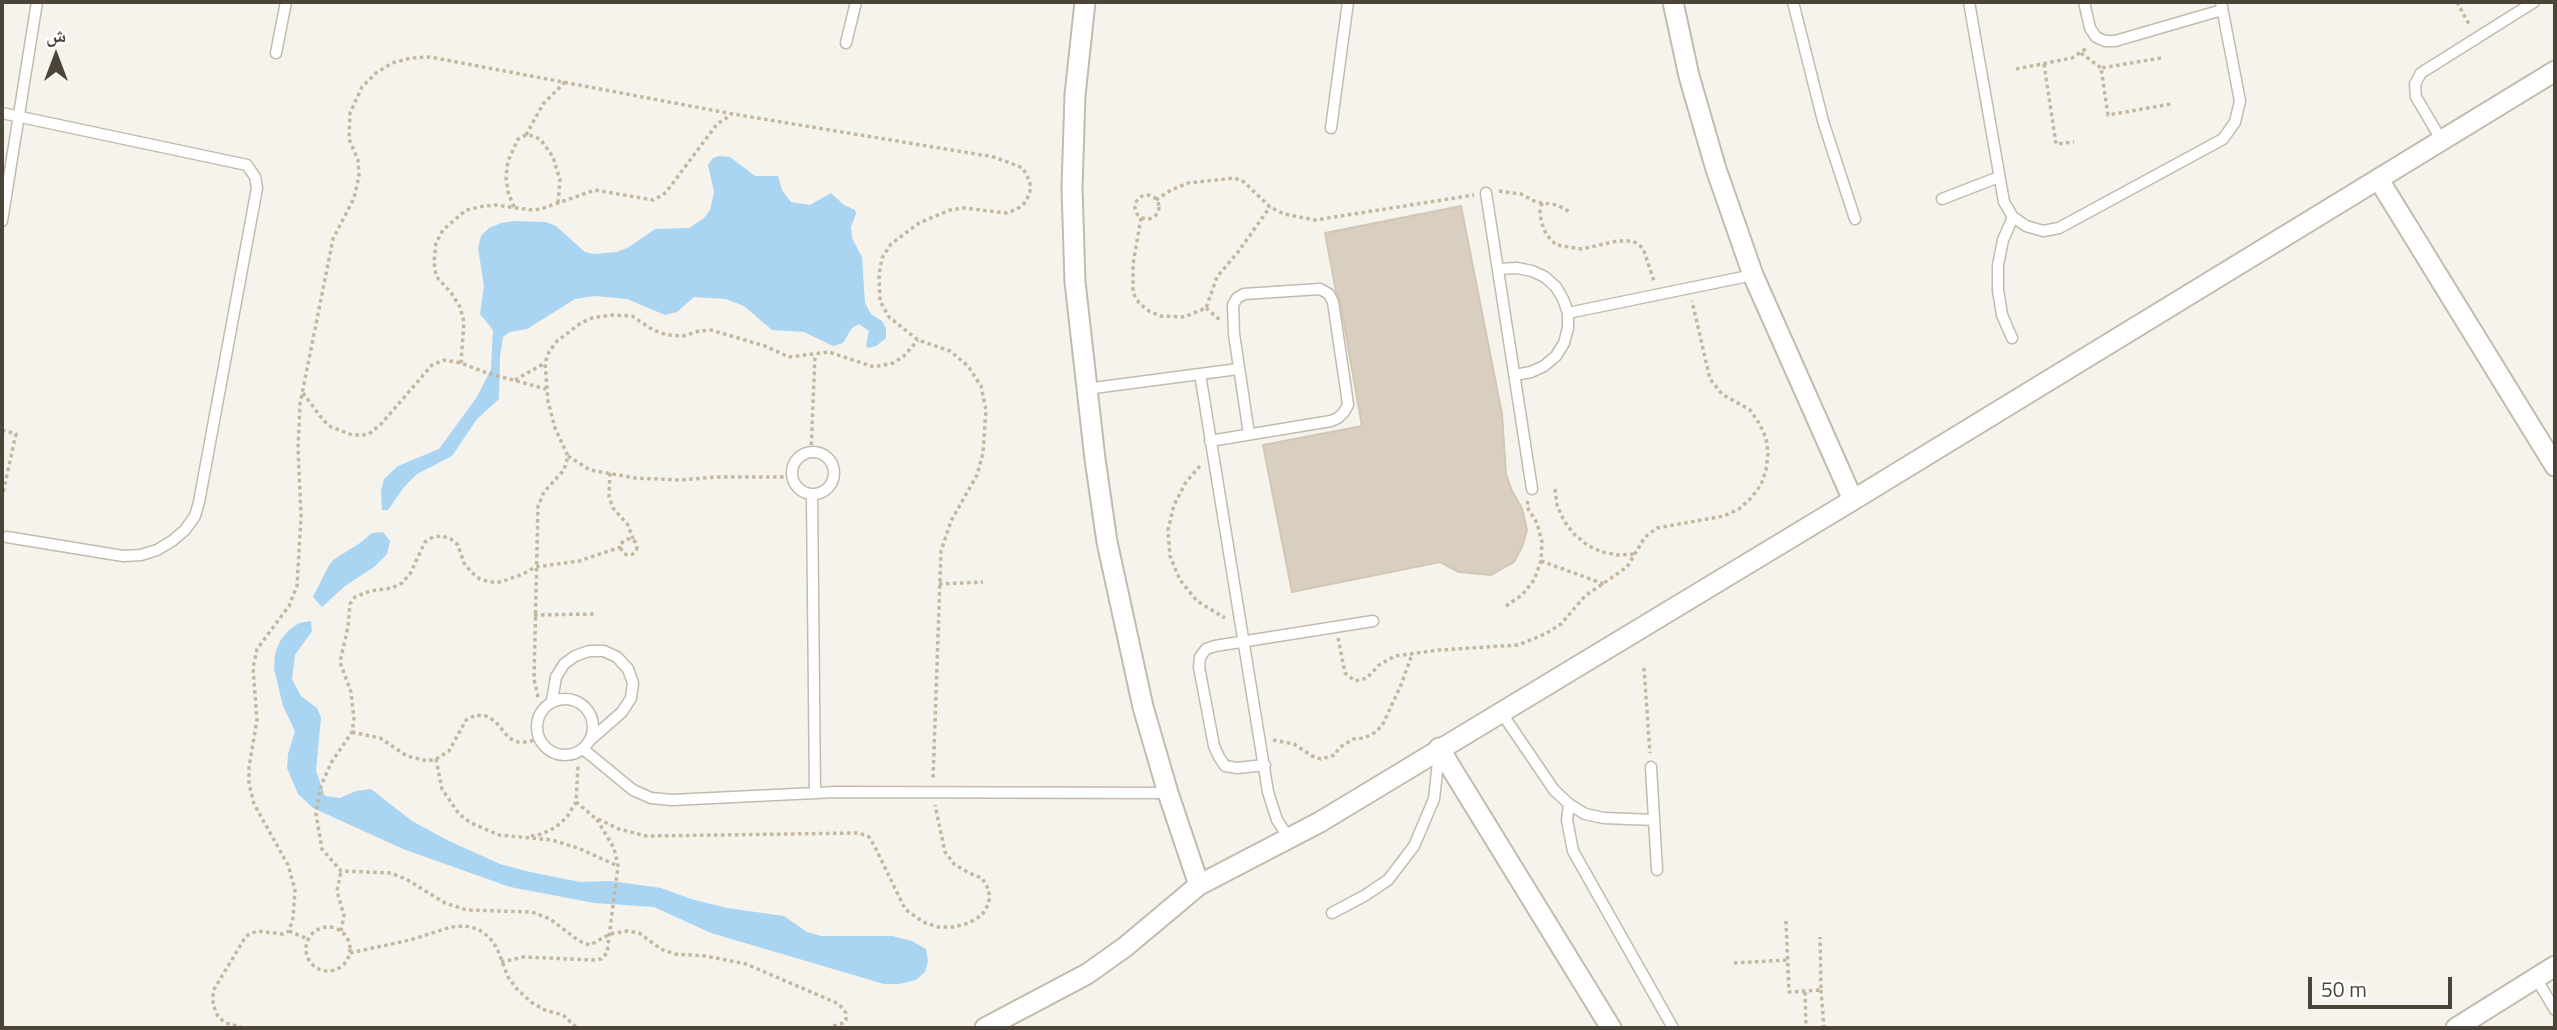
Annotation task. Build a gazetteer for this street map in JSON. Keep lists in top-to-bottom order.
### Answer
{
  "scale_bar": "50 m",
  "north": "top"
}
